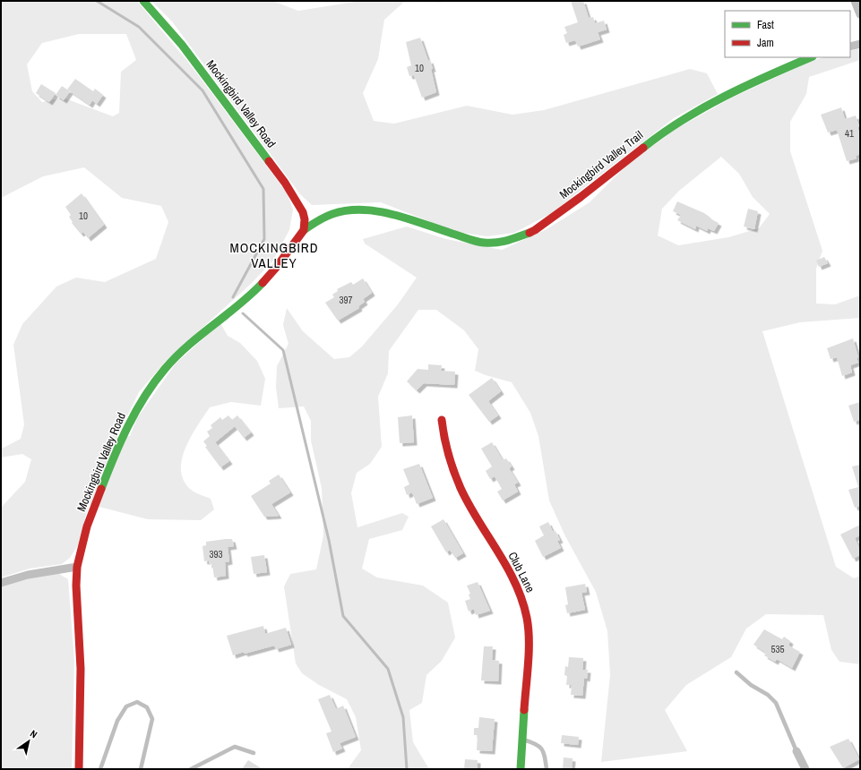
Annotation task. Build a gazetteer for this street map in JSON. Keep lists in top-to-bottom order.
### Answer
{
  "streets": {
    "street": ["Mockingbird Valley Road", "Mockingbird Valley Trail", "Club Lane"]
  },
  "crossings": [
    ["Mockingbird Valley Road", "Mockingbird Valley Trail"]
  ],
  "districts": ["MOCKINGBIRD VALLEY"],
  "house_numbers": [
    "10",
    "41",
    "10",
    "397",
    "393",
    "535"
  ],
  "legend": ["Fast", "Jam"],
  "north": "top right"
}
